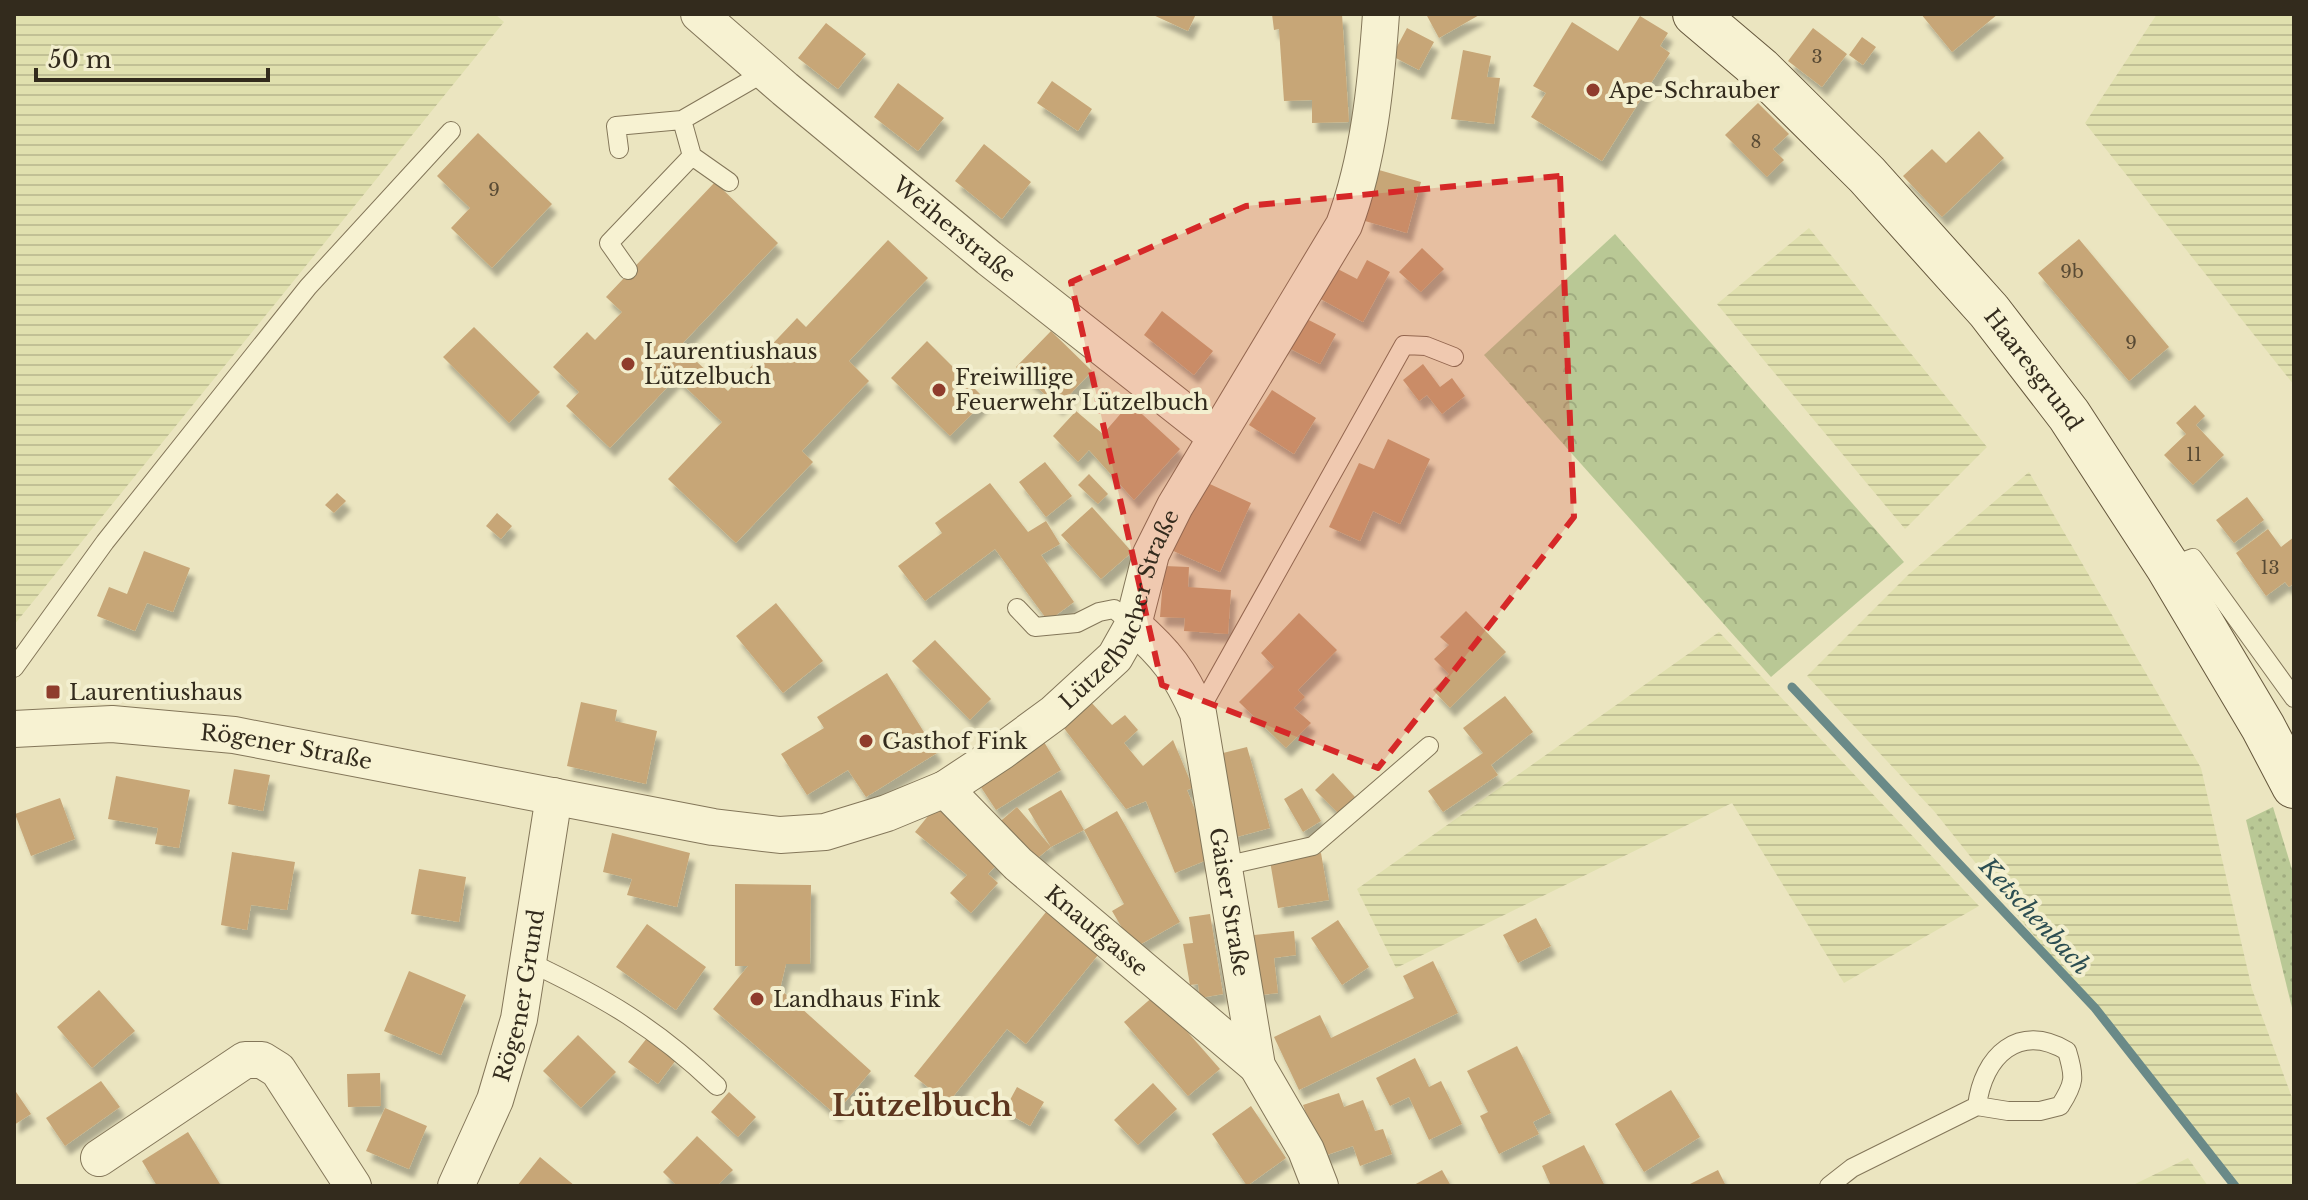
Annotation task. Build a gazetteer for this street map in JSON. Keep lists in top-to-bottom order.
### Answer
{
  "streets": {
    "street": [
      "Weiherstraße",
      "Haaresgrund",
      "Lützelbucher Straße",
      "Rögener Straße",
      "Gaiser Straße",
      "Knaufgasse",
      "Rögener Grund"
    ]
  },
  "crossings": [
    ["Weiherstraße", "Lützelbucher Straße"],
    ["Lützelbucher Straße", "Rögener Straße"],
    ["Lützelbucher Straße", "Gaiser Straße"],
    ["Lützelbucher Straße", "Knaufgasse"],
    ["Lützelbucher Straße", "Rögener Grund"],
    ["Rögener Straße", "Rögener Grund"],
    ["Gaiser Straße", "Knaufgasse"]
  ],
  "districts": ["Lützelbuch"],
  "water": ["Ketschenbach"],
  "places": {
    "other": [
      "Ape-Schrauber",
      "Laurentiushaus Lützelbuch",
      "Freiwillige Feuerwehr Lützelbuch",
      "Gasthof Fink",
      "Landhaus Fink"
    ],
    "transit": ["Laurentiushaus"]
  },
  "house_numbers": [
    "3",
    "8",
    "9",
    "9b",
    "9",
    "11",
    "13"
  ],
  "scale_bar": "50 m"
}
